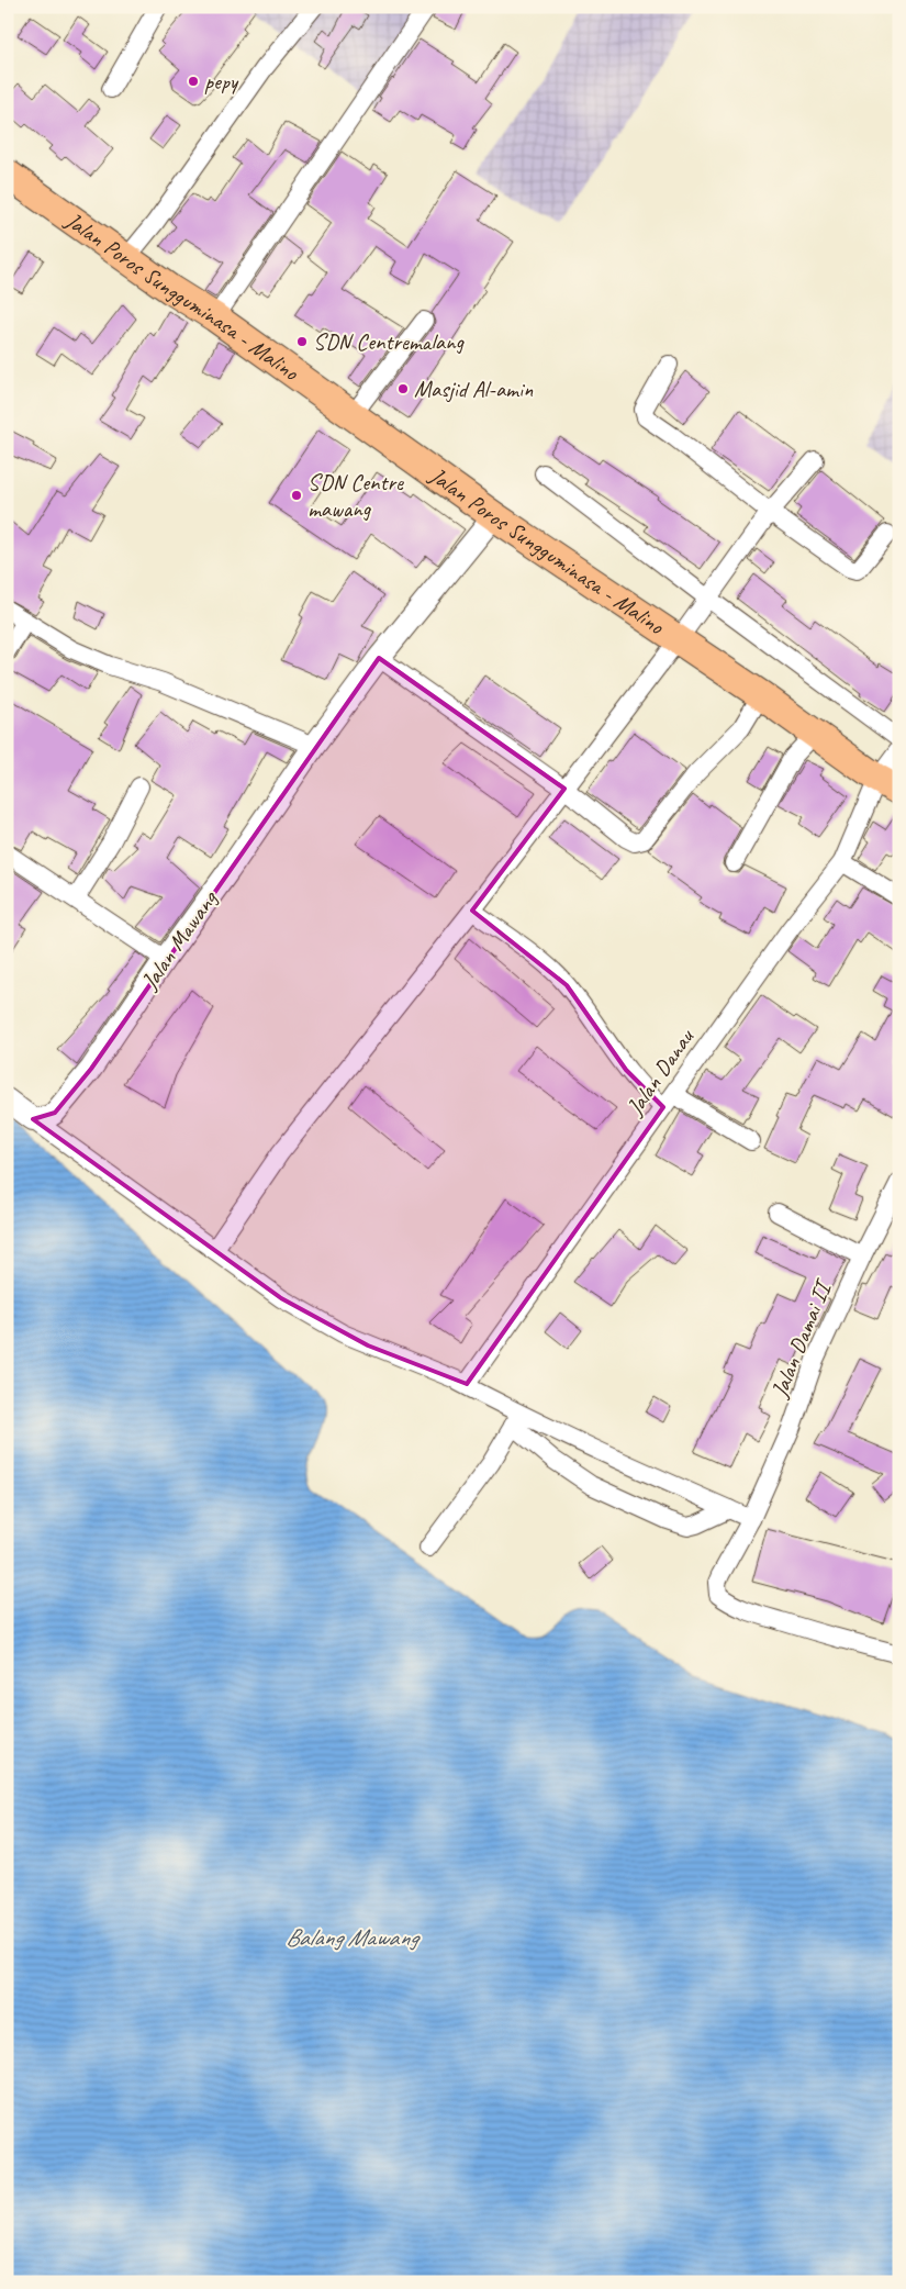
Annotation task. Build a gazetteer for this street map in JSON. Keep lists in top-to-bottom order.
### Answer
{
  "streets": {
    "main road": ["Jalan Poros Sungguminasa - Malino"],
    "street": ["Jalan Mawang", "Jalan Danau", "Jalan Damai II"]
  },
  "crossings": [
    ["Jalan Poros Sungguminasa - Malino", "Jalan Mawang"],
    ["Jalan Poros Sungguminasa - Malino", "Jalan Danau"]
  ],
  "water": ["Balang Mawang"],
  "places": [
    "pepy",
    "SDN Centremalang",
    "Masjid Al-amin",
    "SDN Centre mawang"
  ]
}
